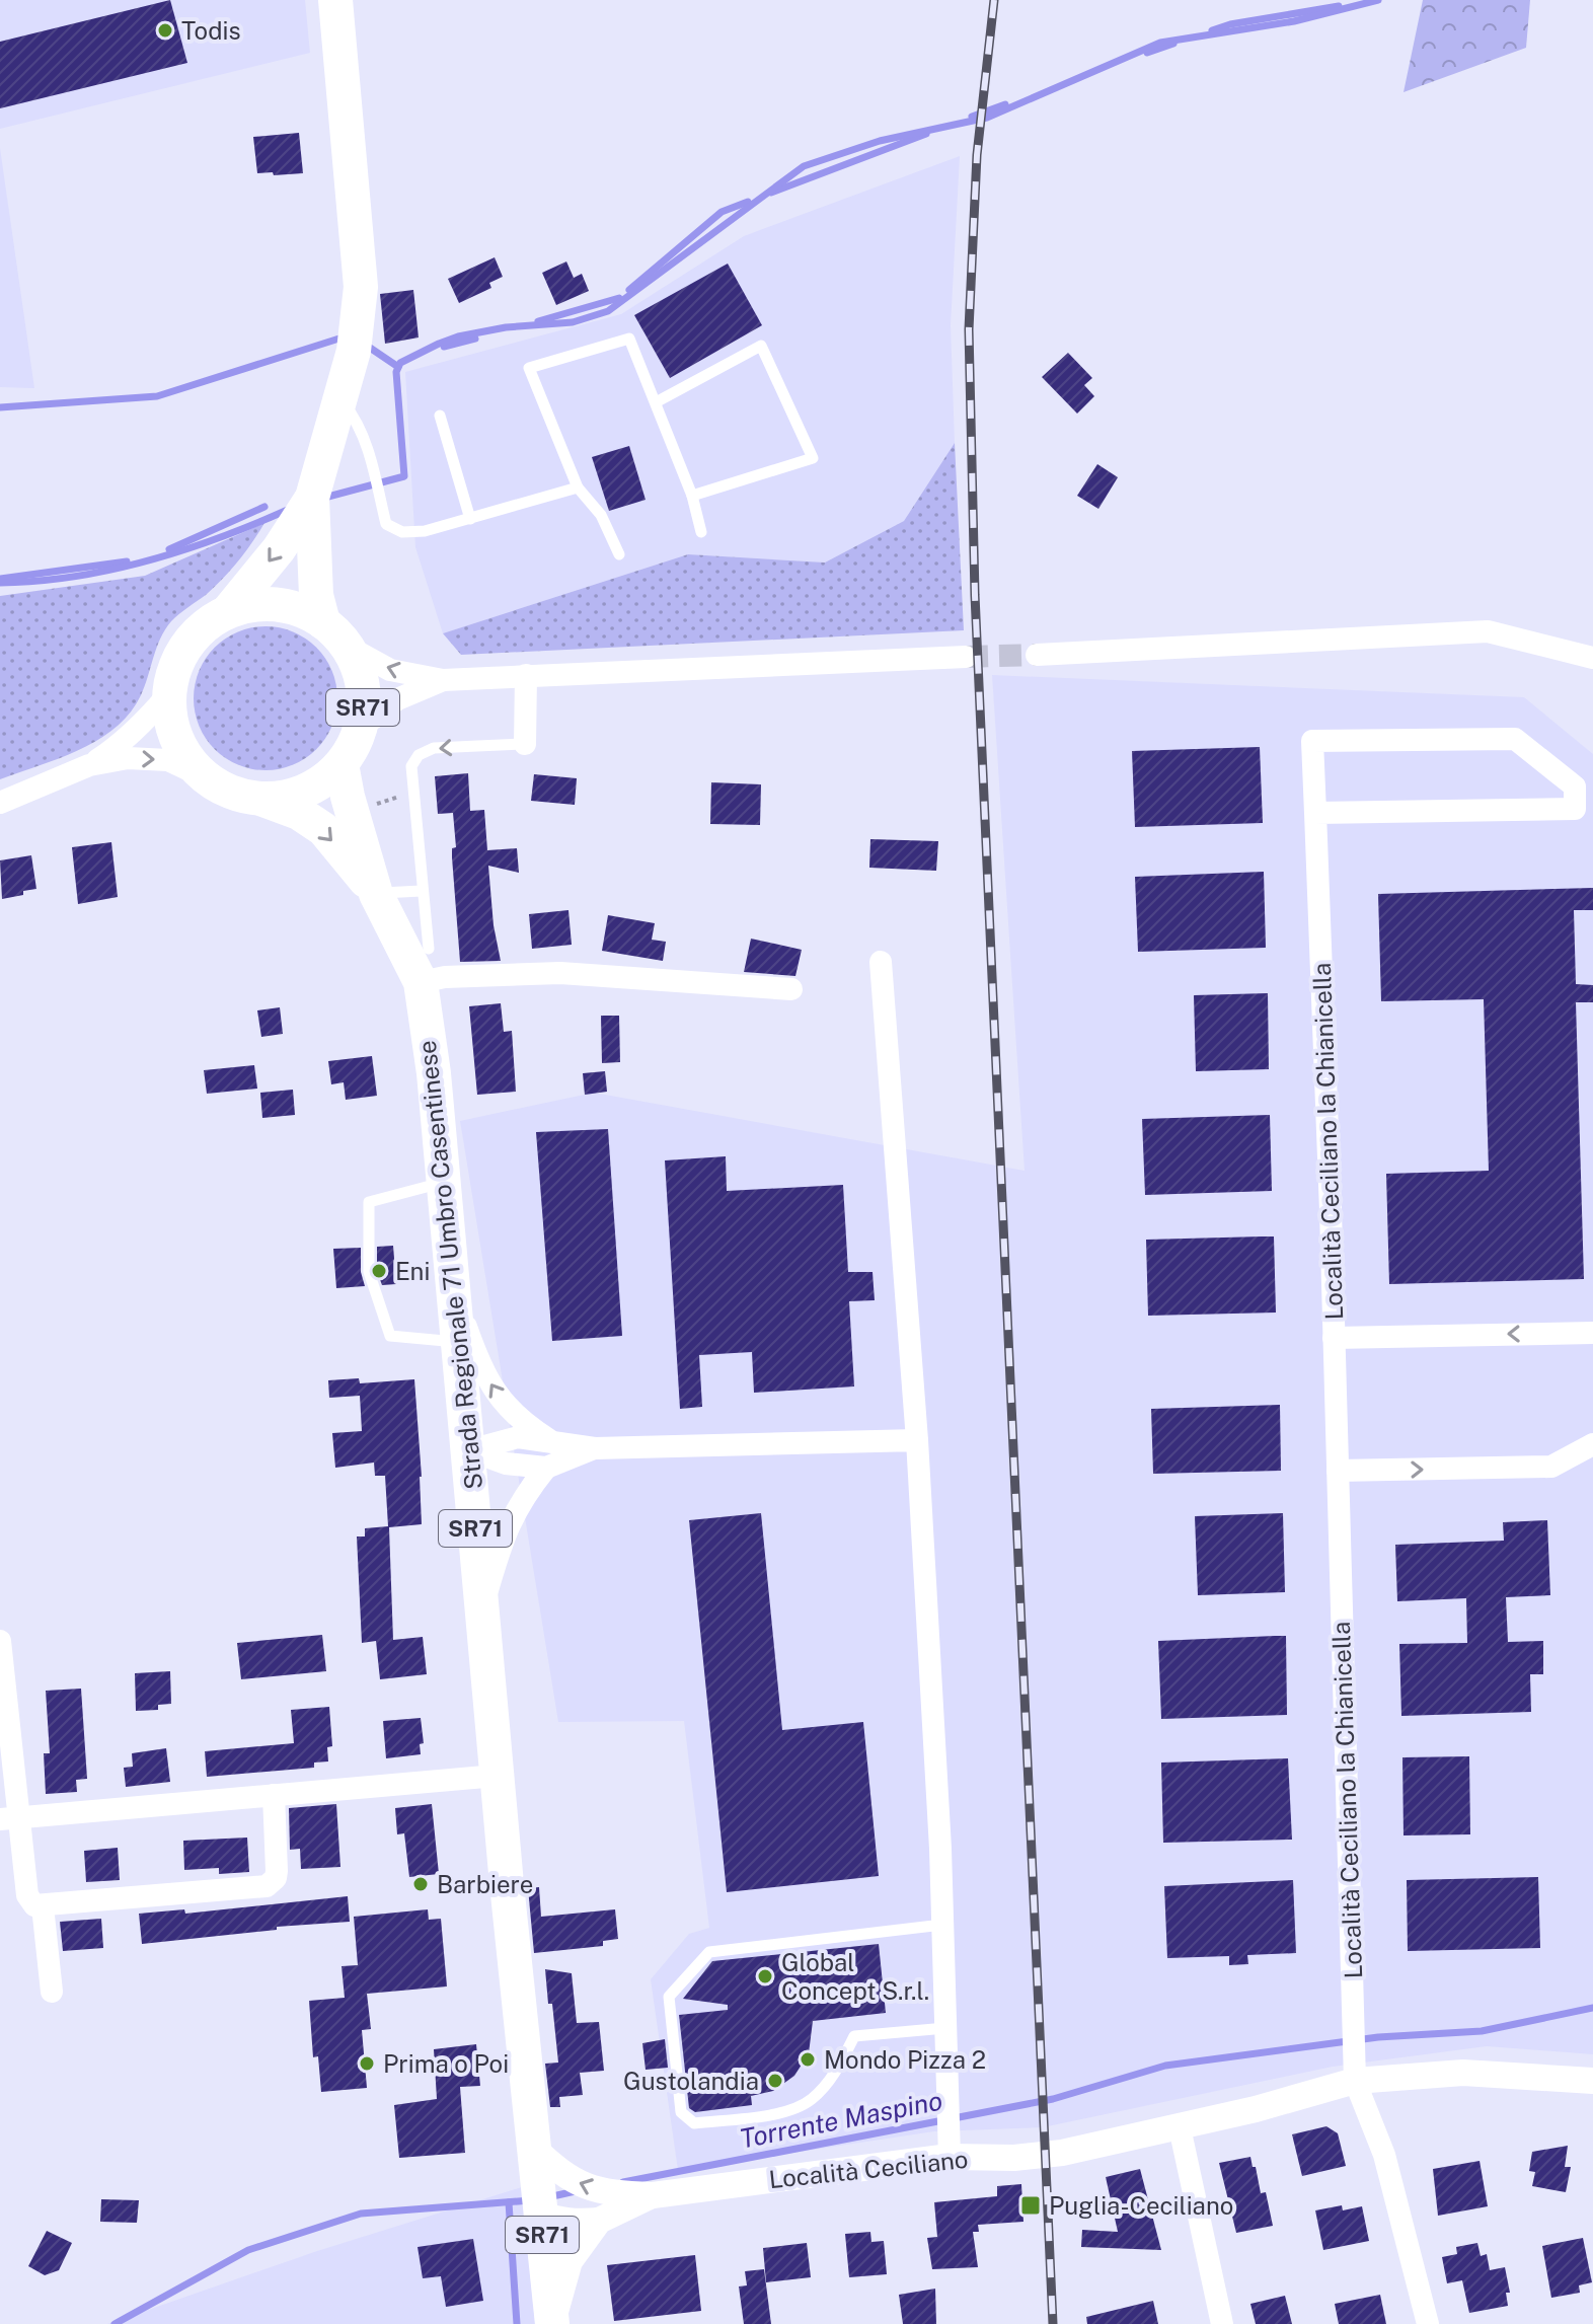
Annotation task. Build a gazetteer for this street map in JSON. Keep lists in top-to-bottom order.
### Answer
{
  "streets": {
    "main road": ["SR71", "Strada Regionale 71 Umbro Casentinese"],
    "street": ["Località Ceciliano la Chianicella", "Località Ceciliano"]
  },
  "crossings": [
    ["SR71", "Strada Regionale 71 Umbro Casentinese"],
    ["Località Ceciliano la Chianicella", "Località Ceciliano"]
  ],
  "water": ["Torrente Maspino"],
  "places": {
    "other": [
      "Todis",
      "Eni",
      "Barbiere",
      "Global Concept S.r.l.",
      "Mondo Pizza 2",
      "Prima o Poi",
      "Gustolandia"
    ],
    "transit": ["Puglia-Ceciliano"]
  }
}
